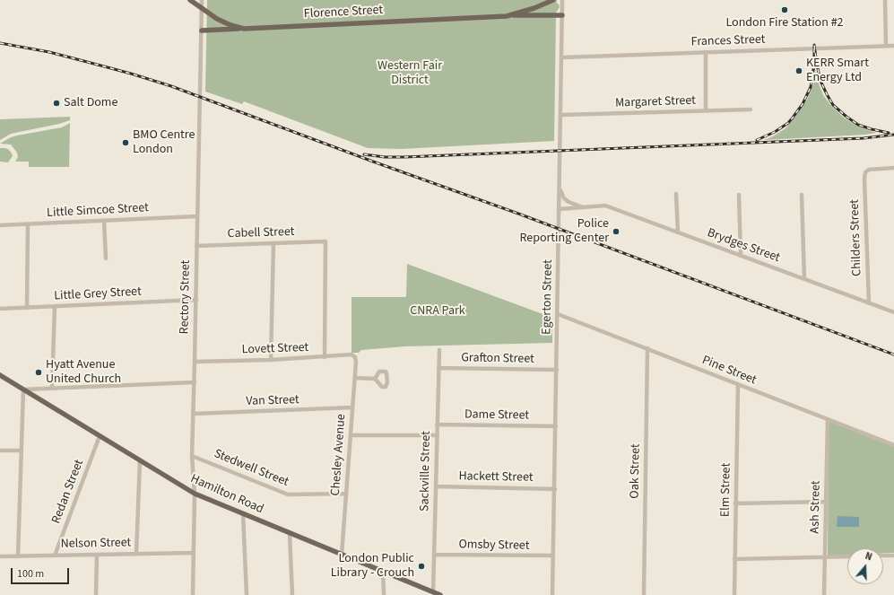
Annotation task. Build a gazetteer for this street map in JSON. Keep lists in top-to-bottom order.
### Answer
{
  "streets": {
    "main road": ["Florence Street", "Hamilton Road"],
    "street": [
      "Frances Street",
      "Margaret Street",
      "Little Simcoe Street",
      "Cabell Street",
      "Childers Street",
      "Brydges Street",
      "Little Grey Street",
      "Rectory Street",
      "Egerton Street",
      "Lovett Street",
      "Grafton Street",
      "Pine Street",
      "Van Street",
      "Dame Street",
      "Chesley Avenue",
      "Stedwell Street",
      "Sackville Street",
      "Oak Street",
      "Hackett Street",
      "Elm Street",
      "Redan Street",
      "Ash Street",
      "Nelson Street",
      "Omsby Street"
    ]
  },
  "crossings": [
    ["Florence Street", "Rectory Street"],
    ["Frances Street", "Egerton Street"],
    ["Margaret Street", "Egerton Street"],
    ["Little Simcoe Street", "Rectory Street"],
    ["Cabell Street", "Rectory Street"],
    ["Cabell Street", "Lovett Street"],
    ["Childers Street", "Brydges Street"],
    ["Brydges Street", "Egerton Street"],
    ["Little Grey Street", "Rectory Street"],
    ["Rectory Street", "Lovett Street"],
    ["Rectory Street", "Van Street"],
    ["Rectory Street", "Stedwell Street"],
    ["Rectory Street", "Hamilton Road"],
    ["Rectory Street", "Nelson Street"],
    ["Egerton Street", "Grafton Street"],
    ["Egerton Street", "Pine Street"],
    ["Egerton Street", "Dame Street"],
    ["Egerton Street", "Hackett Street"],
    ["Egerton Street", "Omsby Street"],
    ["Lovett Street", "Chesley Avenue"],
    ["Grafton Street", "Sackville Street"],
    ["Pine Street", "Oak Street"],
    ["Pine Street", "Elm Street"],
    ["Pine Street", "Ash Street"],
    ["Van Street", "Chesley Avenue"],
    ["Dame Street", "Sackville Street"],
    ["Chesley Avenue", "Stedwell Street"],
    ["Chesley Avenue", "Hamilton Road"],
    ["Sackville Street", "Hackett Street"],
    ["Sackville Street", "Hamilton Road"],
    ["Sackville Street", "Omsby Street"],
    ["Redan Street", "Hamilton Road"],
    ["Redan Street", "Nelson Street"]
  ],
  "parks": ["Western Fair District", "CNRA Park"],
  "places": [
    "London Fire Station #2",
    "KERR Smart Energy Ltd",
    "Salt Dome",
    "BMO Centre London",
    "Police Reporting Center",
    "Hyatt Avenue United Church",
    "London Public Library - Crouch"
  ],
  "scale_bar": "100 m",
  "north": "top"
}
